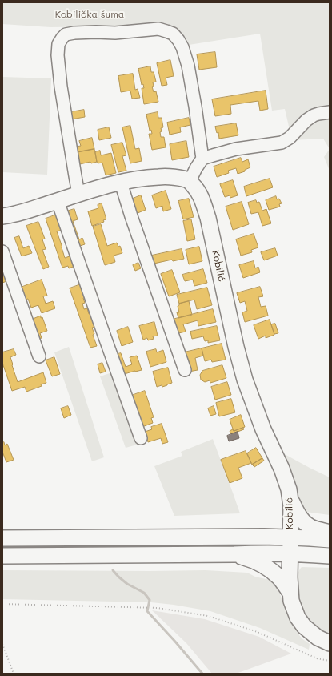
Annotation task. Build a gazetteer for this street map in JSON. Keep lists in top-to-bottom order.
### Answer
{
  "streets": {
    "main road": ["Kobilić"]
  },
  "parks": ["Kobilička šuma"]
}
